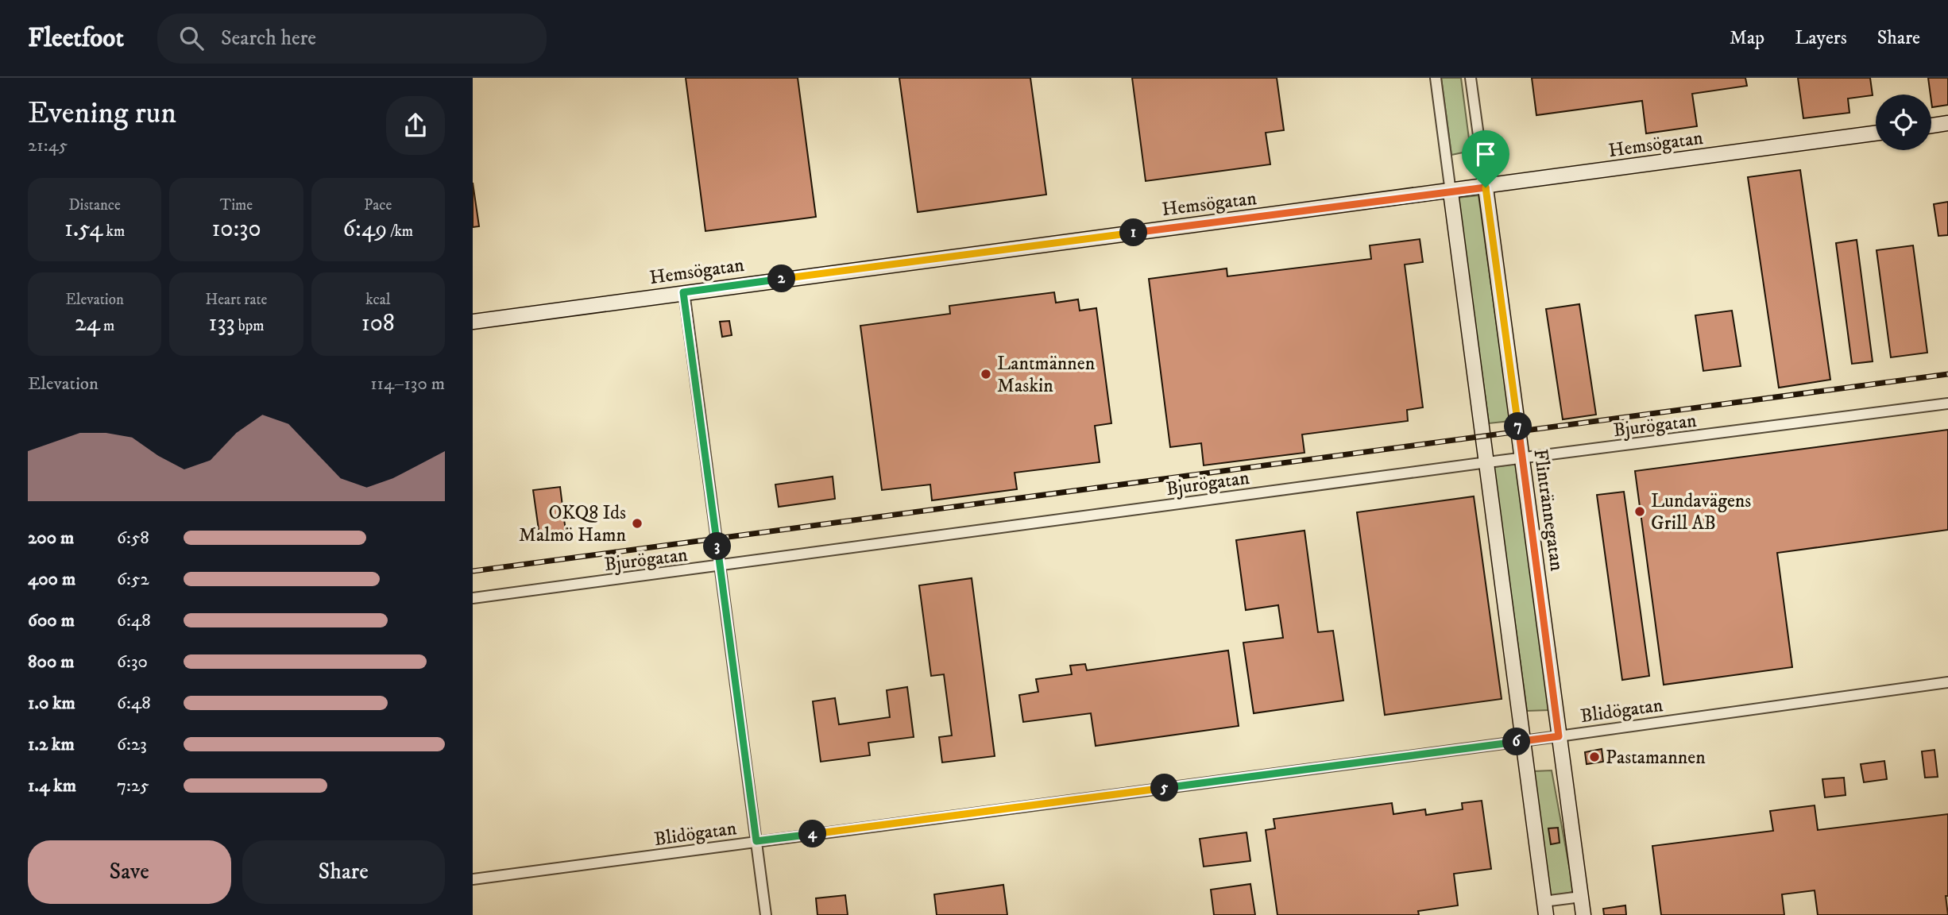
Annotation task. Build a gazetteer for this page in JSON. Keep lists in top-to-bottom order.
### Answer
{
  "streets": {
    "street": [
      "Hemsögatan",
      "Bjurögatan",
      "Flintrännegatan",
      "Blidögatan"
    ]
  },
  "crossings": [
    ["Hemsögatan", "Flintrännegatan"],
    ["Bjurögatan", "Flintrännegatan"],
    ["Flintrännegatan", "Blidögatan"]
  ],
  "places": [
    "Lantmännen Maskin",
    "Lundavägens Grill AB",
    "OKQ8 Ids Malmö Hamn",
    "Pastamannen"
  ],
  "page": {
    "header": "Fleetfoot",
    "search": "Search here",
    "nav": ["Map", "Layers", "Share"],
    "heading": ["Evening run", "21:45"],
    "stats": [
      ["Distance", "1.54 km"],
      ["Time", "10:30"],
      ["Pace", "6:49 /km"],
      ["Elevation", "24 m"],
      ["Heart rate", "133 bpm"],
      ["kcal", "108"]
    ],
    "pins": [
      "1",
      "2",
      "7",
      "3",
      "6",
      "5",
      "4"
    ],
    "chart": ["Elevation", "114–130 m"],
    "list": [
      {
        "name": "200 m",
        "note": "6:58"
      },
      {
        "name": "400 m",
        "note": "6:52"
      },
      {
        "name": "600 m",
        "note": "6:48"
      },
      {
        "name": "800 m",
        "note": "6:30"
      },
      {
        "name": "1.0 km",
        "note": "6:48"
      },
      {
        "name": "1.2 km",
        "note": "6:23"
      },
      {
        "name": "1.4 km",
        "note": "7:25"
      }
    ],
    "buttons": ["Save", "Share"]
  }
}
